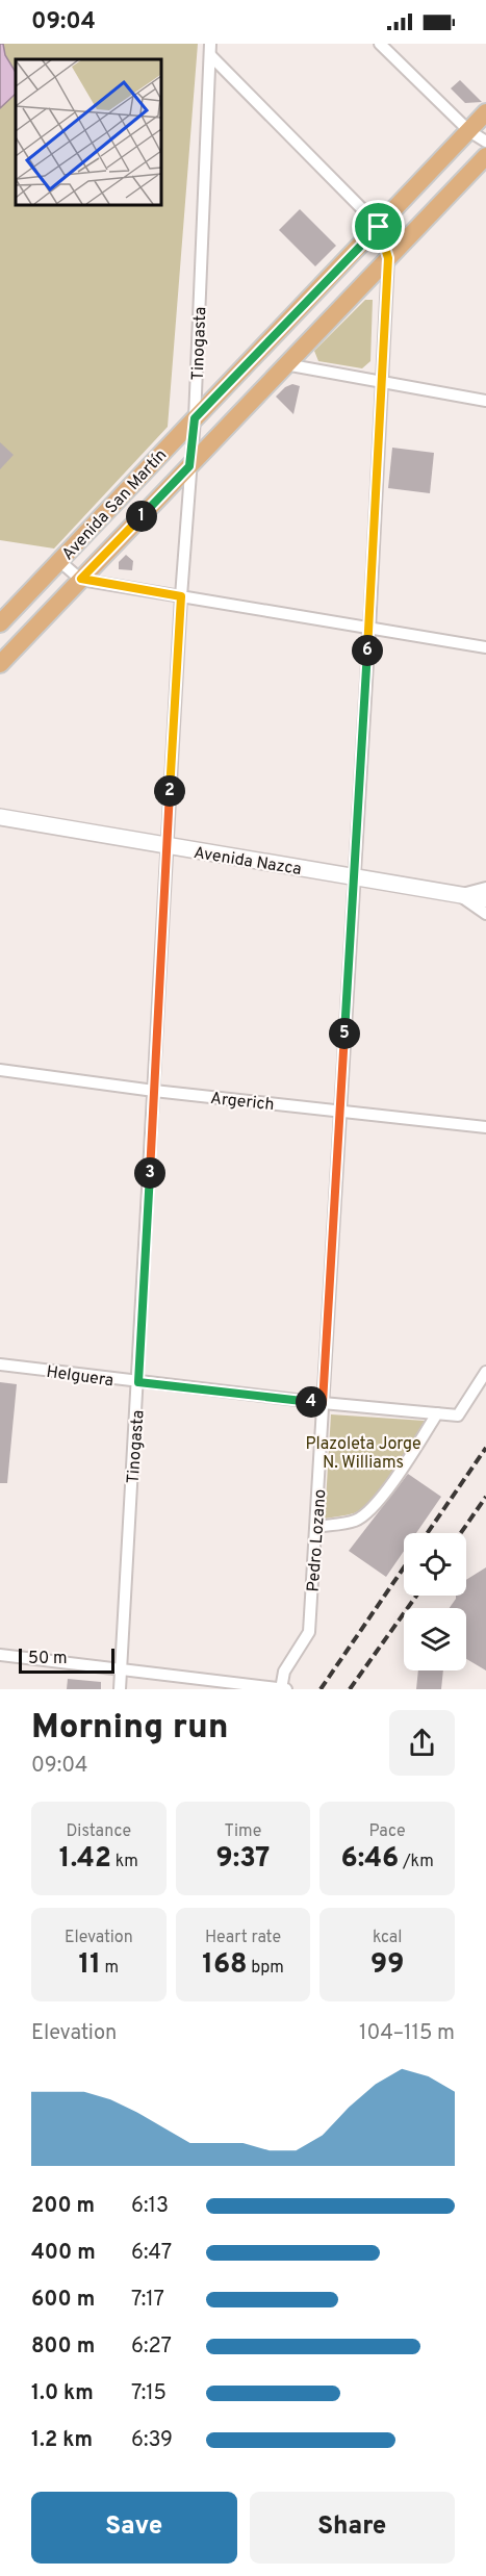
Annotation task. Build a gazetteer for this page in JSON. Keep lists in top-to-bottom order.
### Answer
{
  "streets": {
    "main road": ["Avenida San Martín", "Avenida Nazca"],
    "street": [
      "Tinogasta",
      "Argerich",
      "Helguera",
      "Pedro Lozano"
    ]
  },
  "crossings": [
    ["Tinogasta", "Avenida San Martín"],
    ["Tinogasta", "Avenida Nazca"],
    ["Tinogasta", "Argerich"],
    ["Tinogasta", "Helguera"],
    ["Avenida San Martín", "Pedro Lozano"],
    ["Avenida Nazca", "Pedro Lozano"],
    ["Argerich", "Pedro Lozano"],
    ["Helguera", "Pedro Lozano"]
  ],
  "parks": ["Plazoleta Jorge N. Williams"],
  "scale_bar": "50 m",
  "page": {
    "status": "09:04",
    "pins": [
      "1",
      "6",
      "2",
      "5",
      "3",
      "4"
    ],
    "scale": "50 m",
    "heading": ["Morning run", "09:04"],
    "stats": [
      ["Distance", "1.42 km"],
      ["Time", "9:37"],
      ["Pace", "6:46 /km"],
      ["Elevation", "11 m"],
      ["Heart rate", "168 bpm"],
      ["kcal", "99"]
    ],
    "chart": ["Elevation", "104–115 m"],
    "list": [
      {
        "name": "200 m",
        "note": "6:13"
      },
      {
        "name": "400 m",
        "note": "6:47"
      },
      {
        "name": "600 m",
        "note": "7:17"
      },
      {
        "name": "800 m",
        "note": "6:27"
      },
      {
        "name": "1.0 km",
        "note": "7:15"
      },
      {
        "name": "1.2 km",
        "note": "6:39"
      }
    ],
    "buttons": ["Save", "Share"]
  }
}
